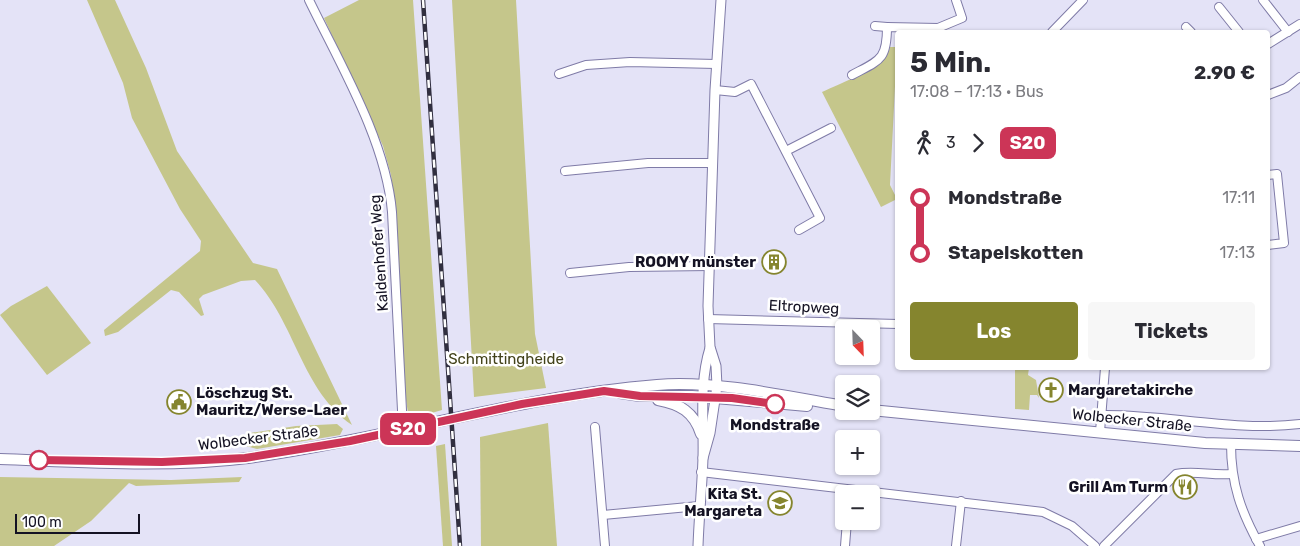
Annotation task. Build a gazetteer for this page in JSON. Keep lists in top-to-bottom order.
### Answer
{
  "streets": {
    "main road": ["Wolbecker Straße"],
    "street": ["Kaldenhofer Weg", "Eltropweg"]
  },
  "crossings": [
    ["Kaldenhofer Weg", "Wolbecker Straße"]
  ],
  "parks": ["Schmittingheide"],
  "places": {
    "building": ["ROOMY münster"],
    "church": ["Margaretakirche"],
    "public building": ["Löschzug St. Mauritz/Werse-Laer"],
    "other": ["Mondstraße"],
    "restaurant": ["Grill Am Turm"],
    "school or university": ["Kita St. Margareta"]
  },
  "lines": ["bus line S20"],
  "scale_bar": "100 m",
  "north": "bottom right",
  "page": {
    "on_map": "S20",
    "heading": ["5 Min.", "17:08 – 17:13 · Bus", "2.90 €"],
    "legs": ["3", "S20"],
    "list": [
      {
        "name": "Mondstraße",
        "value": "17:11"
      },
      {
        "name": "Stapelskotten",
        "value": "17:13"
      }
    ],
    "buttons": ["Los", "Tickets"],
    "map_buttons": ["+", "−"],
    "scale": "100 m"
  }
}
